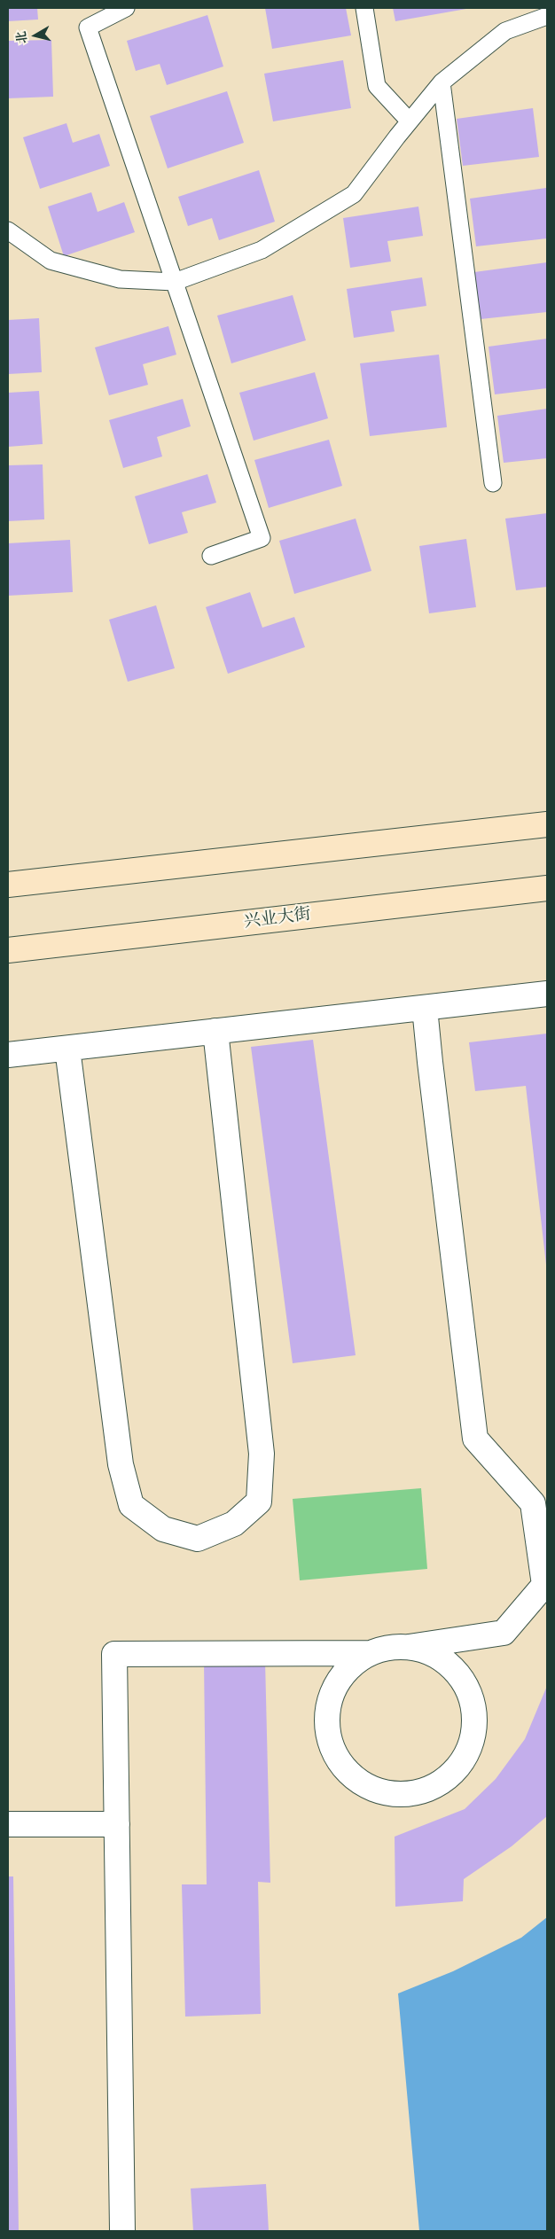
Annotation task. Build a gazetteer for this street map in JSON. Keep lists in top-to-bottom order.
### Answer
{
  "streets": {
    "main road": ["兴业大街"]
  },
  "north": "left"
}
